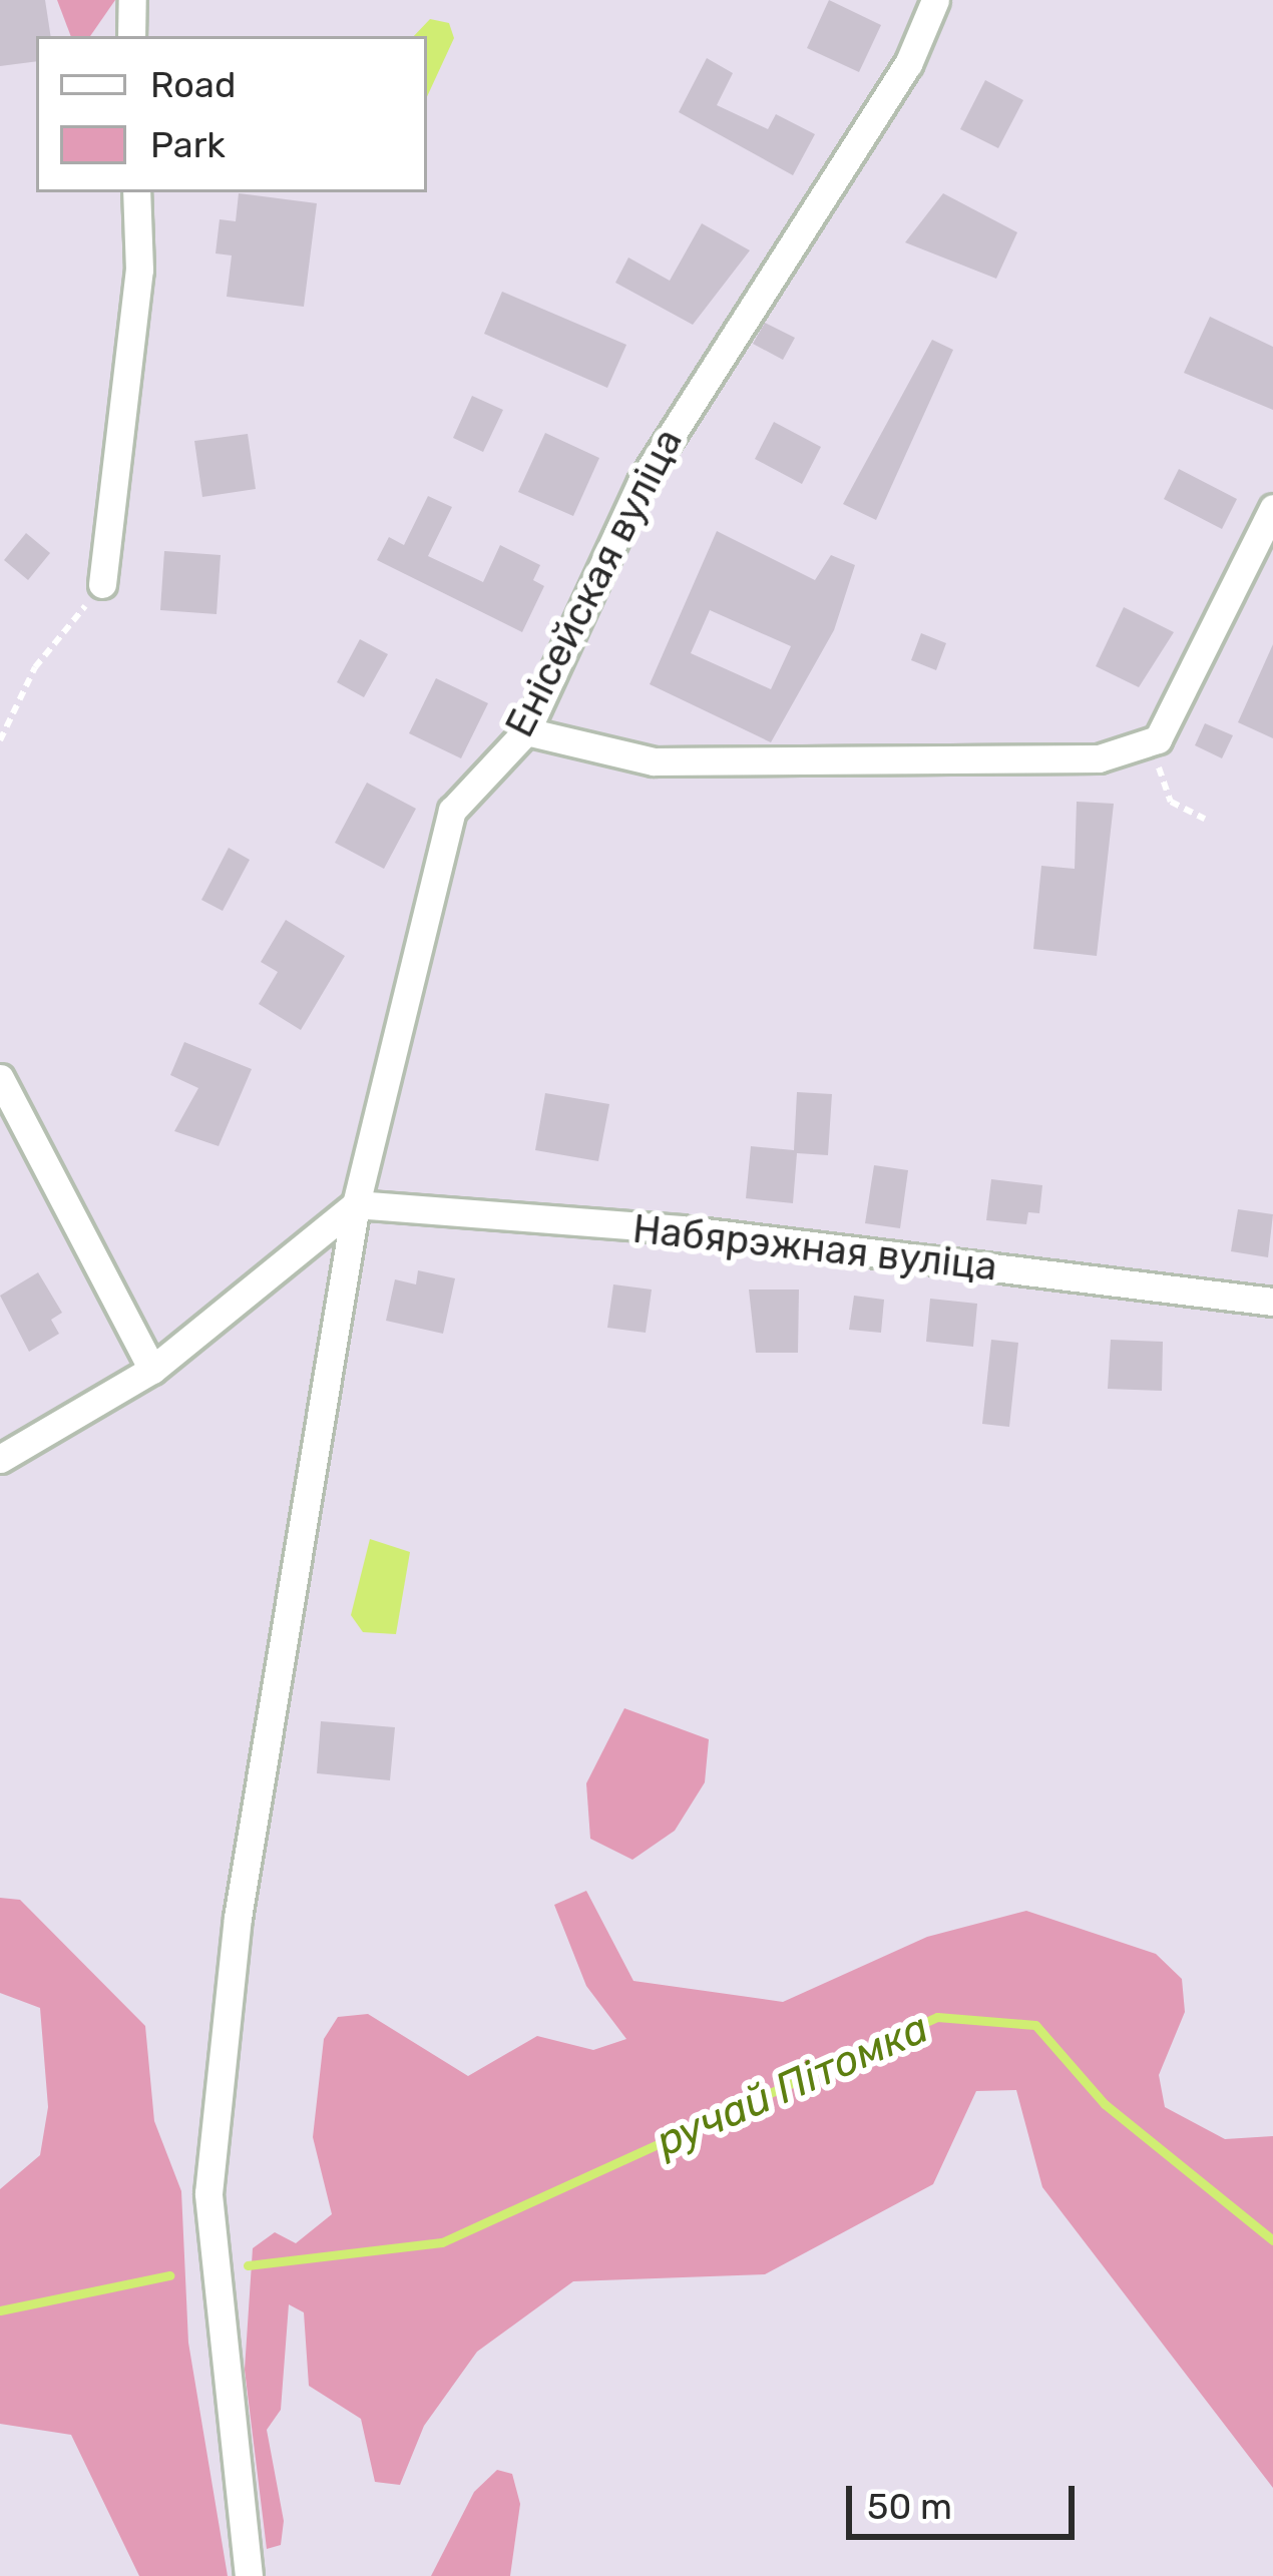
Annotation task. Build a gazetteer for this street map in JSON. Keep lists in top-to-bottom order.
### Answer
{
  "streets": {
    "street": ["Енісейская вуліца", "Набярэжная вуліца"]
  },
  "crossings": [
    ["Енісейская вуліца", "Набярэжная вуліца"]
  ],
  "water": ["ручай Пітомка"],
  "legend": ["Road", "Park"],
  "scale_bar": "50 m"
}
